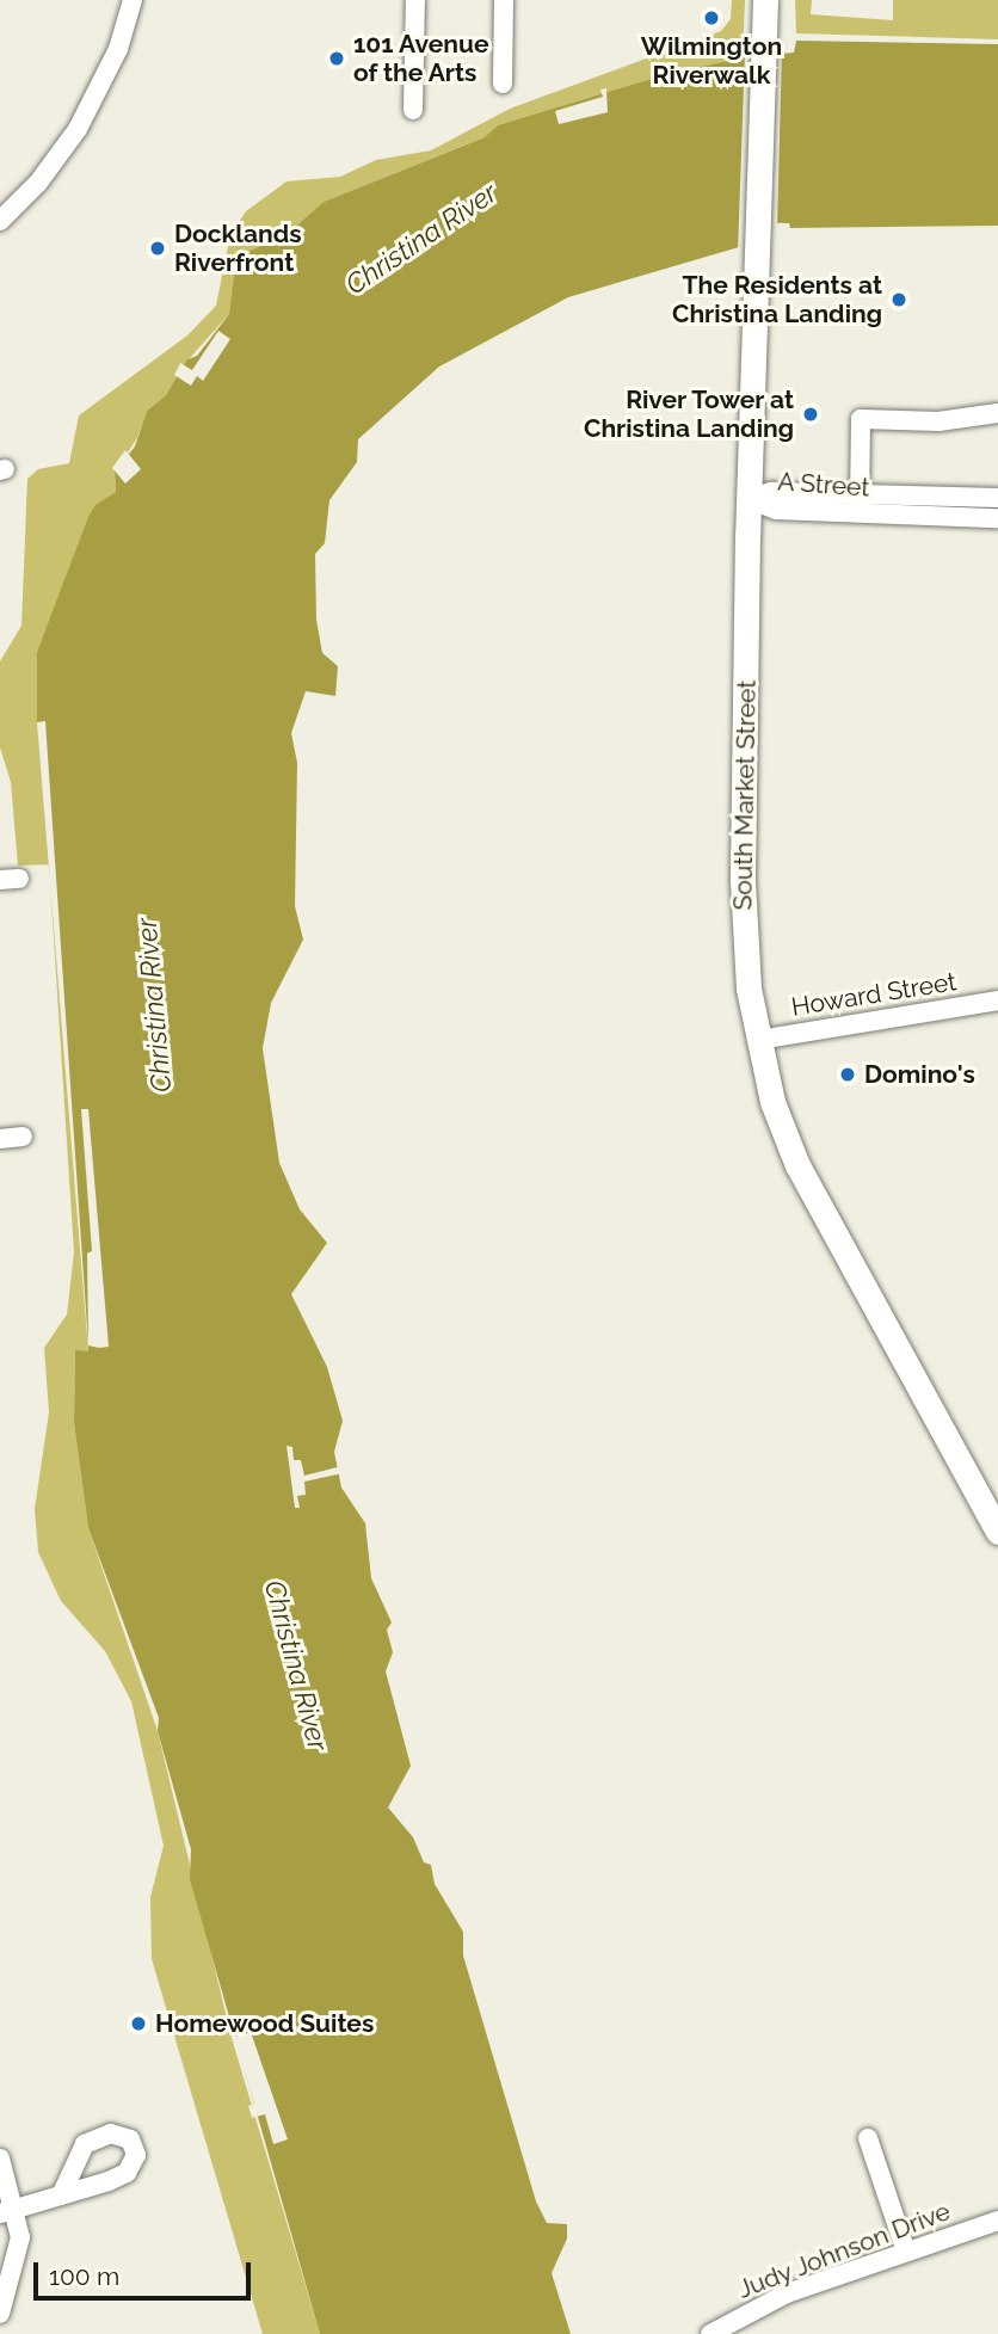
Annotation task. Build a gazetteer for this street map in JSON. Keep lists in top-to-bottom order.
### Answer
{
  "streets": {
    "main road": ["South Market Street"],
    "street": ["A Street", "Howard Street", "Judy Johnson Drive"]
  },
  "crossings": [
    ["A Street", "South Market Street"],
    ["South Market Street", "Howard Street"]
  ],
  "water": ["Christina River"],
  "places": [
    "Wilmington Riverwalk",
    "101 Avenue of the Arts",
    "Docklands Riverfront",
    "The Residents at Christina Landing",
    "River Tower at Christina Landing",
    "Domino's",
    "Homewood Suites"
  ],
  "scale_bar": "100 m"
}
